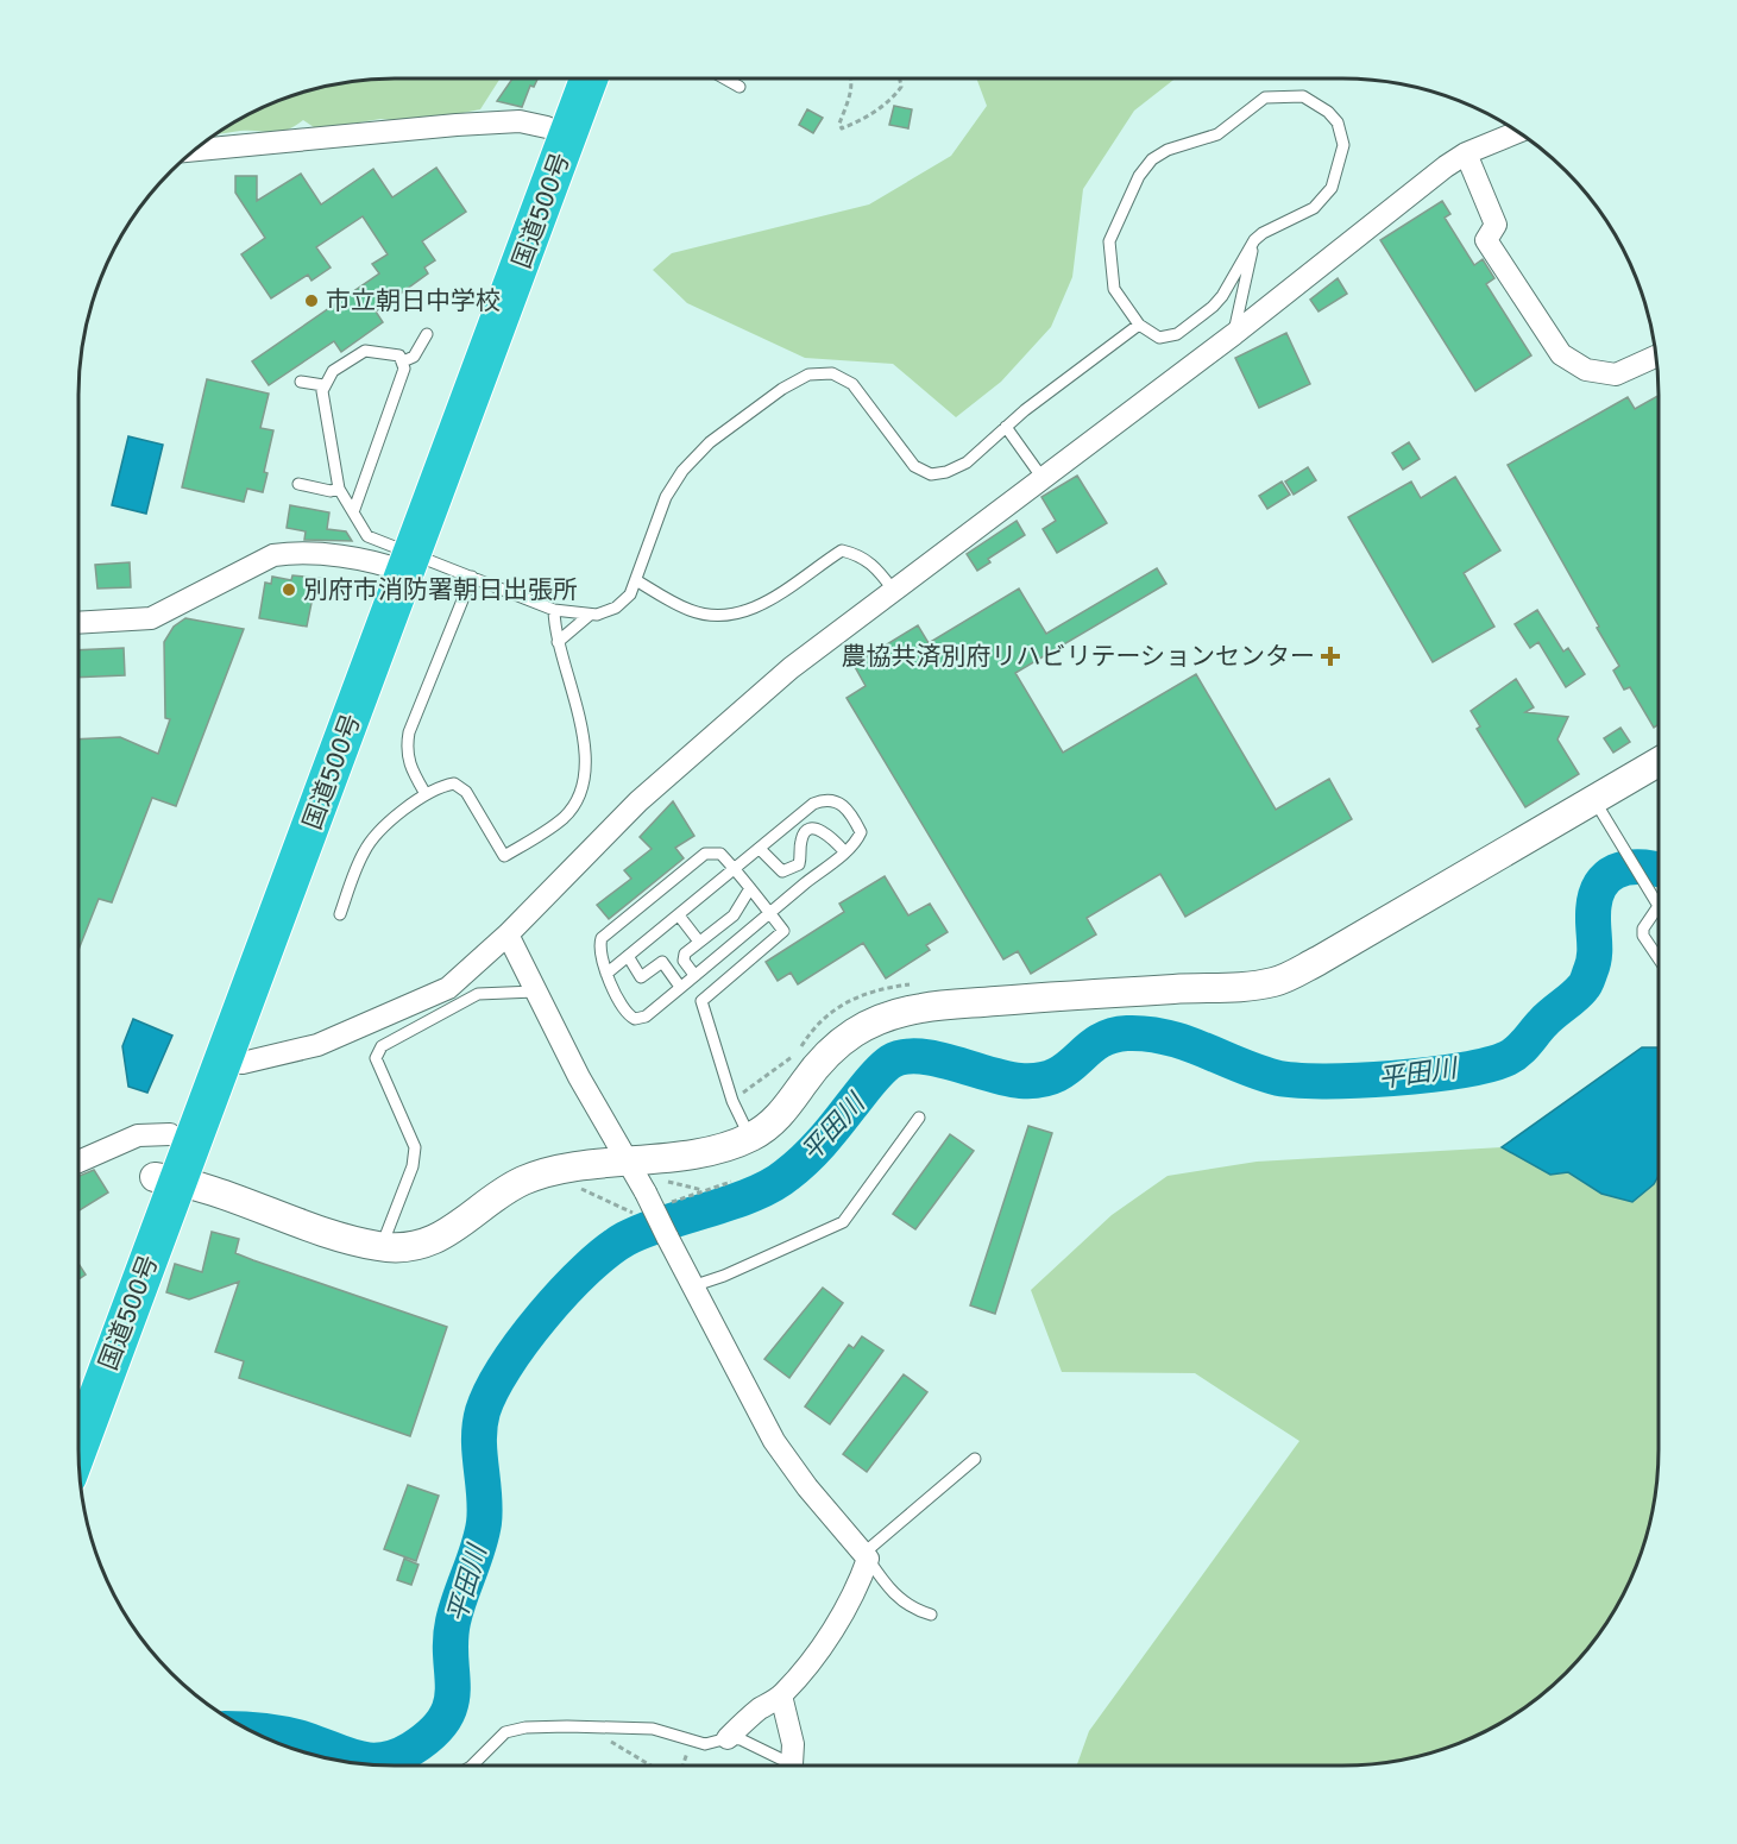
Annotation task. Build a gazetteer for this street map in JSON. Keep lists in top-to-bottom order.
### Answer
{
  "streets": {
    "highway": ["国道500号"]
  },
  "water": ["平田川"],
  "places": {
    "other": ["市立朝日中学校", "別府市消防署朝日出張所"],
    "health": ["農協共済別府リハビリテーションセンター"]
  }
}
